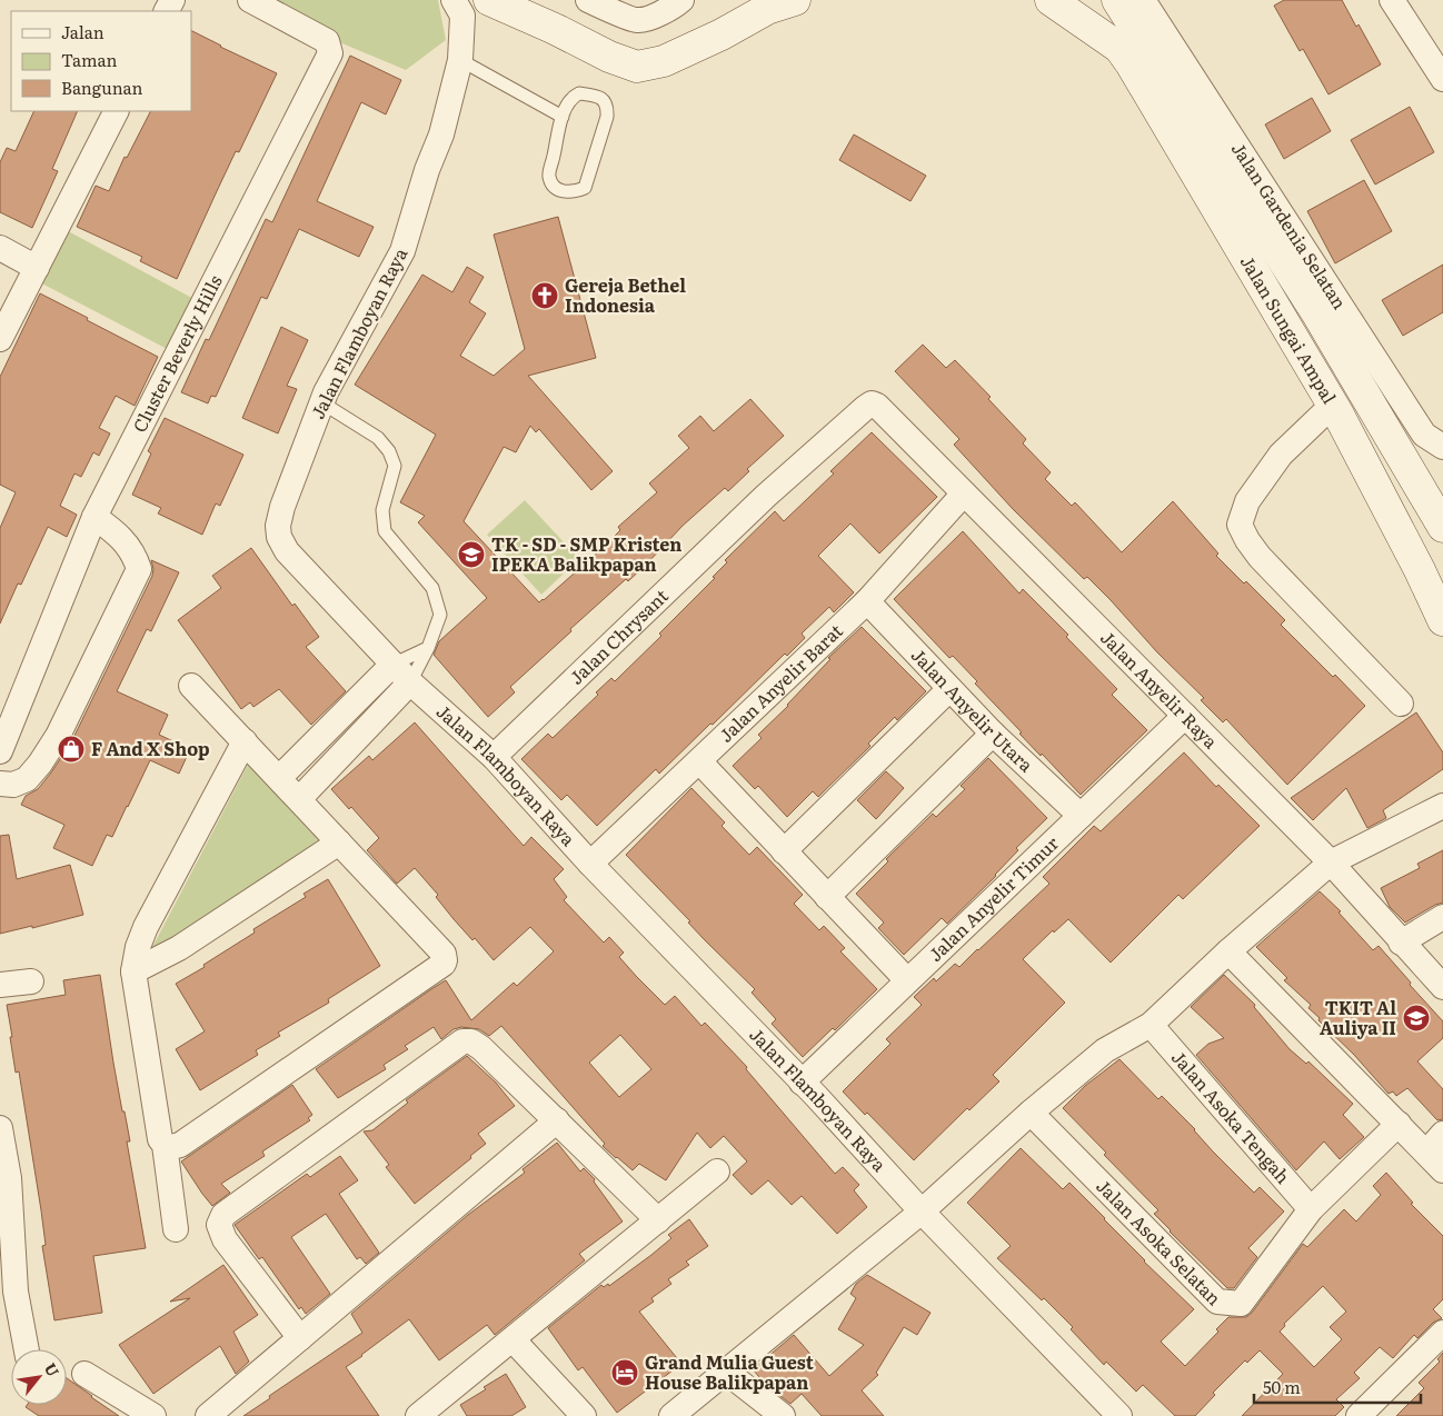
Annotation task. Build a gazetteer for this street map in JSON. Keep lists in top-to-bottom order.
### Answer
{
  "streets": {
    "main road": ["Jalan Sungai Ampal"],
    "street": [
      "Jalan Gardenia Selatan",
      "Jalan Flamboyan Raya",
      "Cluster Beverly Hills",
      "Jalan Chrysant",
      "Jalan Anyelir Barat",
      "Jalan Anyelir Raya",
      "Jalan Anyelir Utara",
      "Jalan Anyelir Timur",
      "Jalan Asoka Tengah",
      "Jalan Asoka Selatan"
    ]
  },
  "crossings": [
    ["Jalan Flamboyan Raya", "Jalan Chrysant"],
    ["Jalan Flamboyan Raya", "Jalan Anyelir Barat"],
    ["Jalan Flamboyan Raya", "Jalan Anyelir Timur"],
    ["Jalan Chrysant", "Jalan Anyelir Raya"],
    ["Jalan Anyelir Barat", "Jalan Anyelir Raya"],
    ["Jalan Anyelir Barat", "Jalan Anyelir Utara"],
    ["Jalan Anyelir Raya", "Jalan Anyelir Timur"],
    ["Jalan Anyelir Utara", "Jalan Anyelir Timur"],
    ["Jalan Asoka Tengah", "Jalan Asoka Selatan"]
  ],
  "places": {
    "church": ["Gereja Bethel Indonesia"],
    "school or university": ["TK - SD - SMP Kristen IPEKA Balikpapan", "TKIT Al Auliya II"],
    "shop": ["F And X Shop"],
    "hotel": ["Grand Mulia Guest House Balikpapan"]
  },
  "legend": ["Jalan", "Taman", "Bangunan"],
  "scale_bar": "50 m",
  "north": "top right"
}
